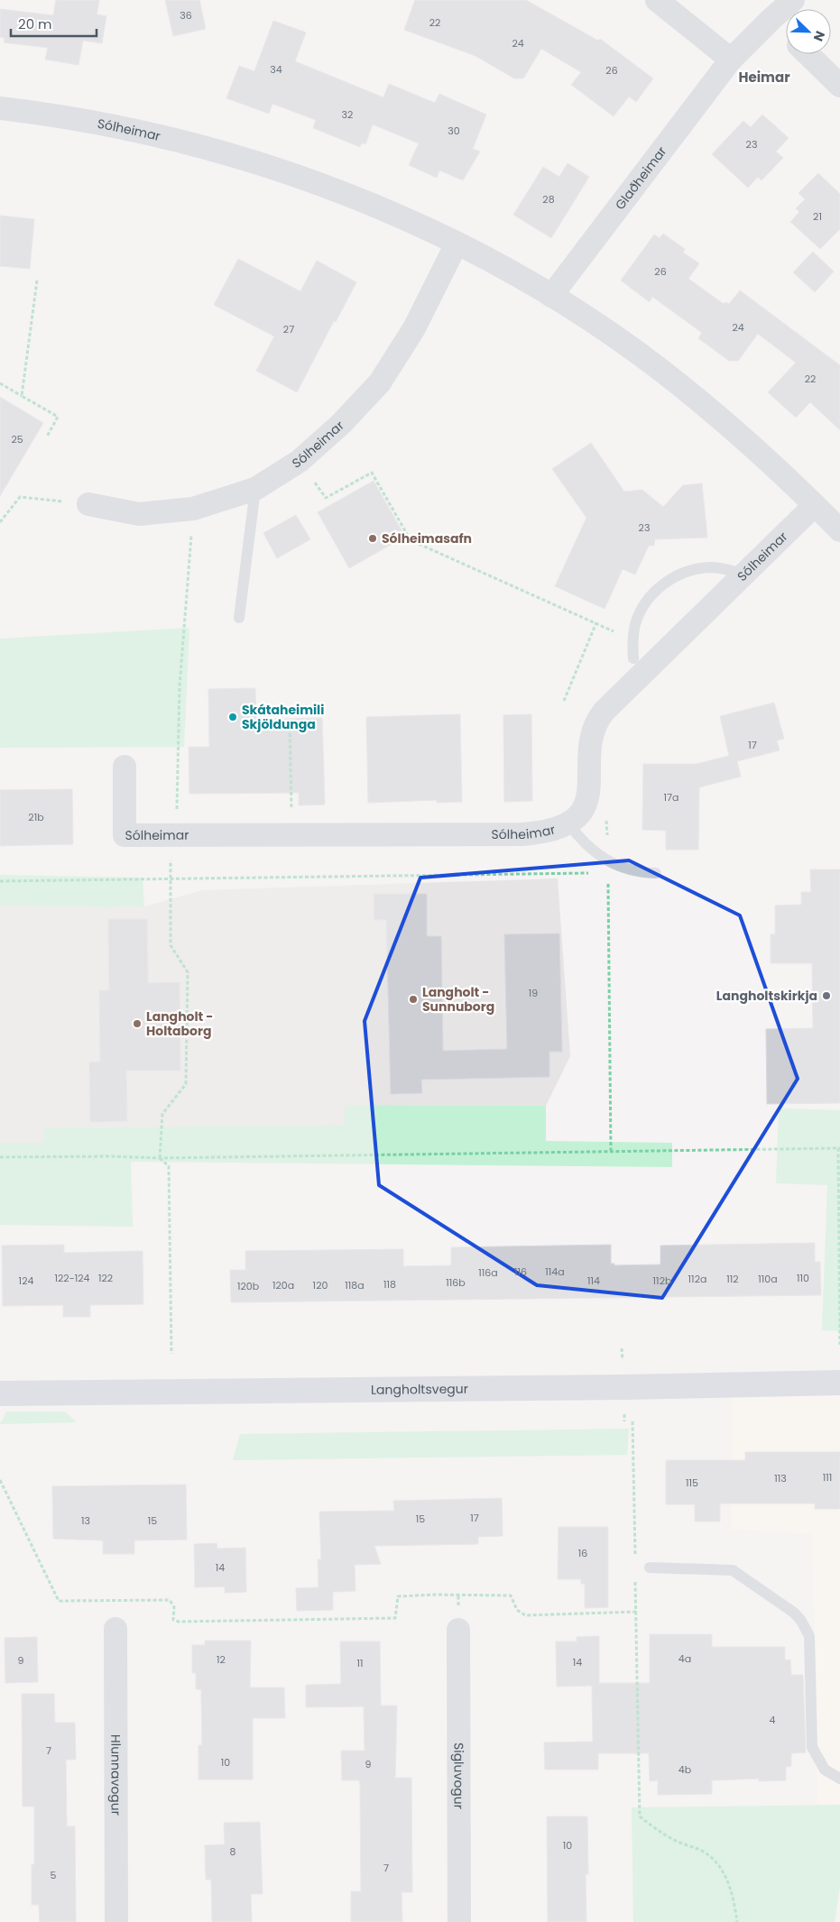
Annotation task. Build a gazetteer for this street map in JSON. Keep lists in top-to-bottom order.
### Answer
{
  "streets": {
    "street": [
      "Sólheimar",
      "Glaðheimar",
      "Langholtsvegur",
      "Hlunnavogur",
      "Sigluvogur"
    ]
  },
  "crossings": [
    ["Sólheimar", "Glaðheimar"]
  ],
  "districts": ["Heimar"],
  "places": [
    "Sólheimasafn",
    "Skátaheimili Skjöldunga",
    "Langholtskirkja",
    "Langholt - Sunnuborg",
    "Langholt - Holtaborg"
  ],
  "house_numbers": [
    "36",
    "22",
    "24",
    "34",
    "26",
    "32",
    "30",
    "23",
    "28",
    "21",
    "26",
    "24",
    "27",
    "22",
    "25",
    "23",
    "17",
    "17a",
    "21b",
    "19",
    "116",
    "114a",
    "116a",
    "122-124",
    "122",
    "110",
    "112a",
    "112",
    "110a",
    "124",
    "114",
    "112b",
    "116b",
    "118",
    "120a",
    "120",
    "118a",
    "120b",
    "111",
    "113",
    "115",
    "17",
    "15",
    "13",
    "15",
    "16",
    "14",
    "4a",
    "12",
    "9",
    "14",
    "11",
    "4",
    "7",
    "10",
    "9",
    "4b",
    "10",
    "8",
    "7",
    "5"
  ],
  "scale_bar": "20 m",
  "north": "bottom right"
}
